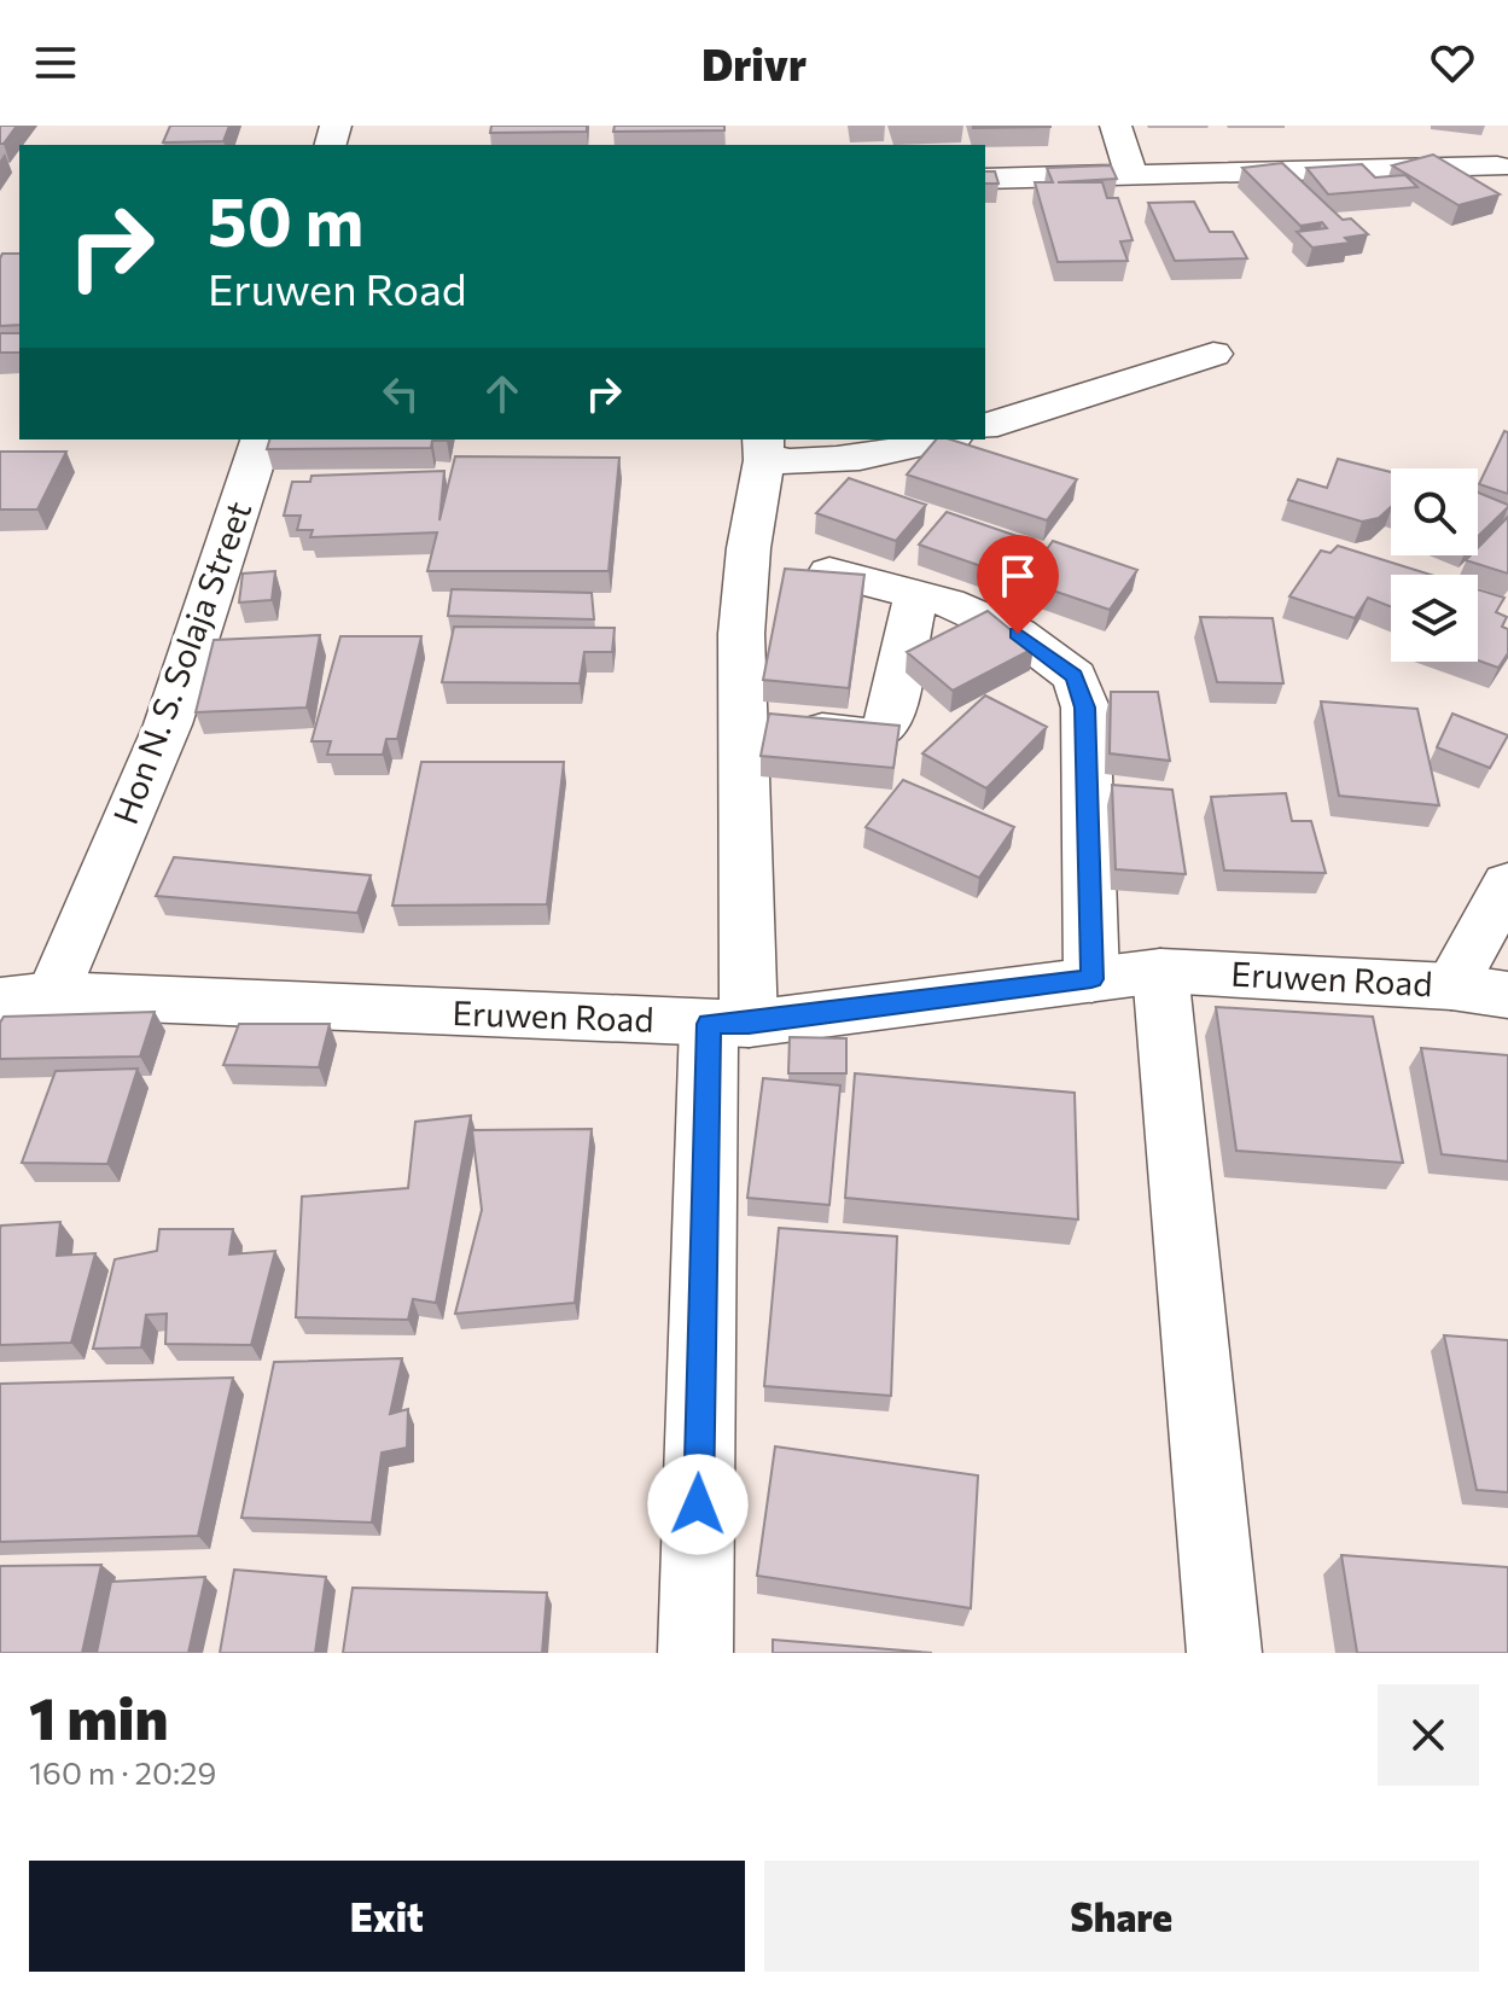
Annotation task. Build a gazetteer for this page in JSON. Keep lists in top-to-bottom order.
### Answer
{
  "streets": {
    "street": ["Hon N. S. Solaja Street", "Eruwen Road"]
  },
  "crossings": [
    ["Hon N. S. Solaja Street", "Eruwen Road"]
  ],
  "page": {
    "header": "Drivr",
    "turn": ["50 m", "Eruwen Road"],
    "heading": ["1 min", "160 m · 20:29"],
    "buttons": ["Exit", "Share"]
  }
}
